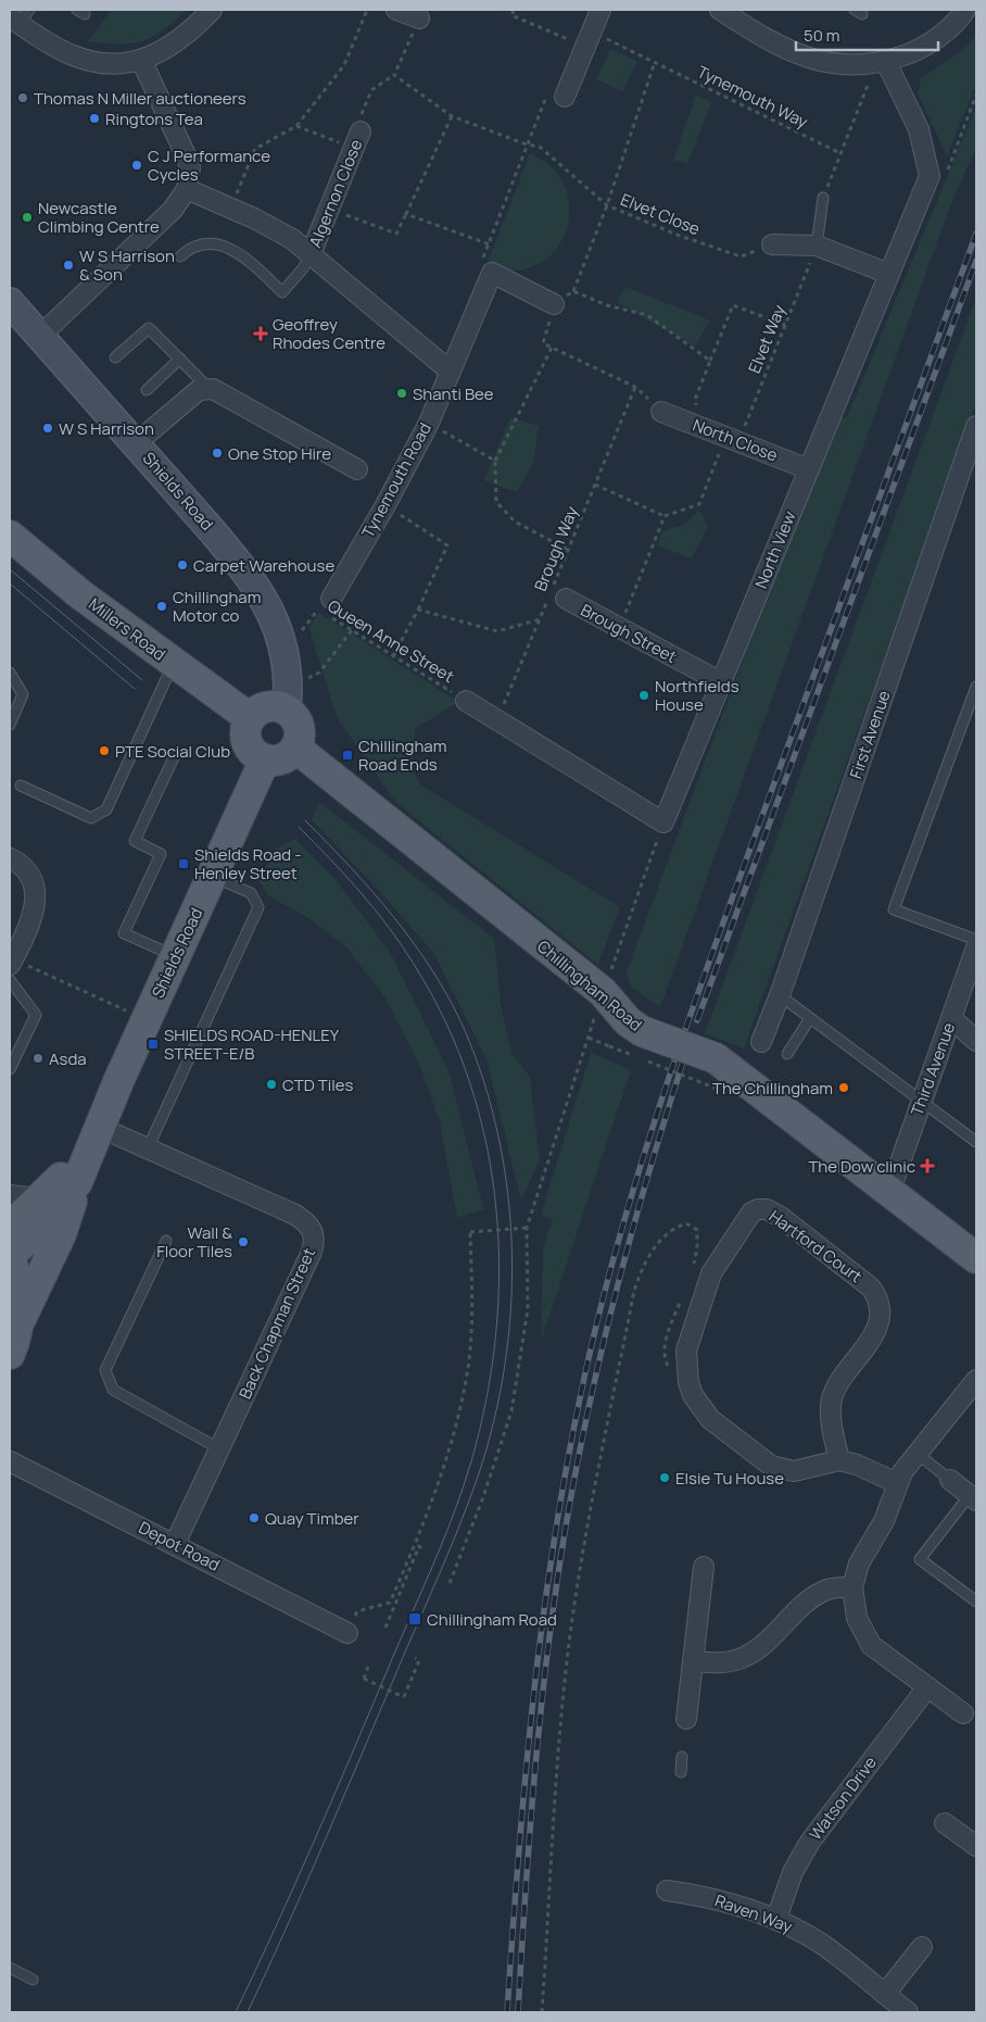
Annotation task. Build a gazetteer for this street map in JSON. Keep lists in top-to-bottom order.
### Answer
{
  "streets": {
    "main road": ["Shields Road", "Millers Road", "Chillingham Road"],
    "street": [
      "Algernon Close",
      "North Close",
      "Tynemouth Road",
      "North View",
      "Brough Street",
      "First Avenue",
      "Third Avenue",
      "Hartford Court",
      "Back Chapman Street",
      "Depot Road",
      "Watson Drive",
      "Raven Way"
    ],
    "path": [
      "Tynemouth Way",
      "Elvet Close",
      "Elvet Way",
      "Brough Way",
      "Queen Anne Street"
    ]
  },
  "crossings": [
    ["Elvet Way", "North Close"],
    ["North Close", "North View"],
    ["Tynemouth Road", "Queen Anne Street"],
    ["Shields Road", "Millers Road"],
    ["Shields Road", "Queen Anne Street"],
    ["Shields Road", "Chillingham Road"],
    ["Shields Road", "Back Chapman Street"],
    ["Brough Way", "Brough Street"],
    ["North View", "Brough Street"],
    ["Millers Road", "Chillingham Road"],
    ["Chillingham Road", "Third Avenue"],
    ["Back Chapman Street", "Depot Road"],
    ["Watson Drive", "Raven Way"]
  ],
  "places": {
    "other": [
      "Thomas N Miller auctioneers",
      "Ringtons Tea",
      "C J Performance Cycles",
      "Newcastle Climbing Centre",
      "W S Harrison & Son",
      "Shanti Bee",
      "W S Harrison",
      "One Stop Hire",
      "Carpet Warehouse",
      "Chillingham Motor co",
      "Northfields House",
      "PTE Social Club",
      "Asda",
      "CTD Tiles",
      "The Chillingham",
      "Wall & Floor Tiles",
      "Elsie Tu House",
      "Quay Timber"
    ],
    "health": ["Geoffrey Rhodes Centre", "The Dow clinic"],
    "transit": [
      "Chillingham Road Ends",
      "Shields Road - Henley Street",
      "SHIELDS ROAD-HENLEY STREET-E/B",
      "Chillingham Road"
    ]
  },
  "scale_bar": "50 m"
}
